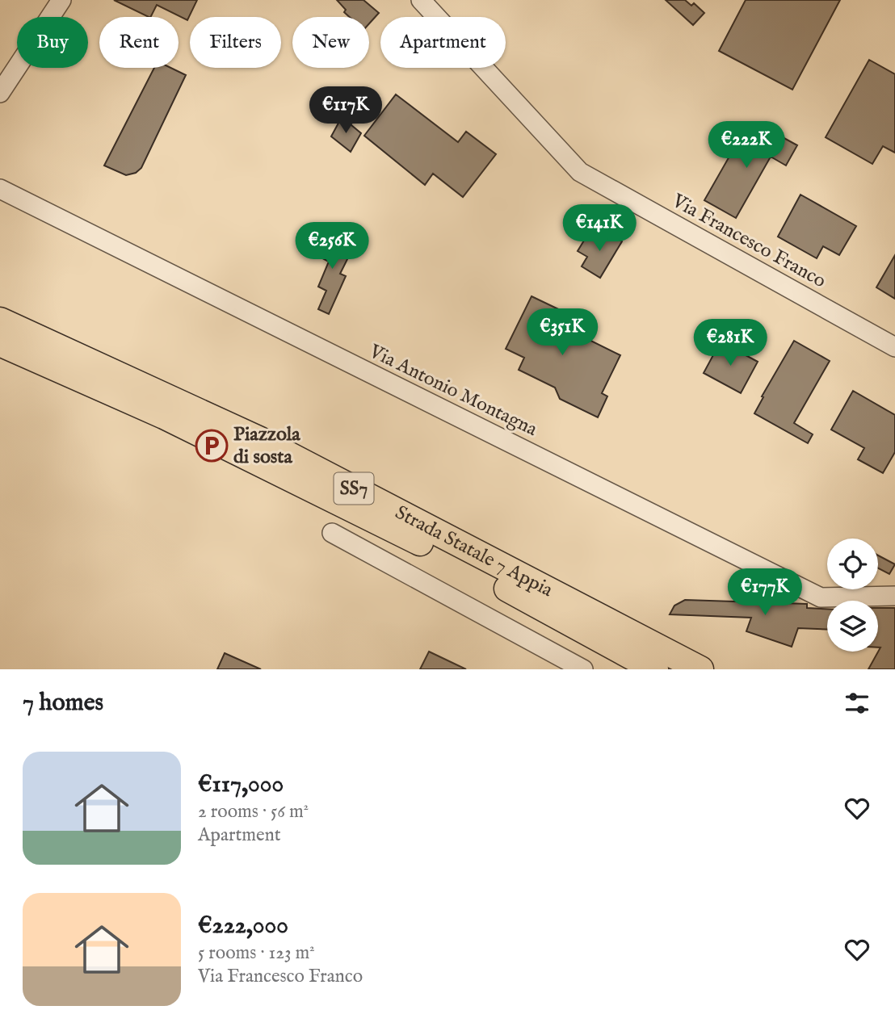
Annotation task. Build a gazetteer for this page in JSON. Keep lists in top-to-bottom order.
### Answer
{
  "streets": {
    "highway": ["SS7", "Strada Statale 7 Appia"],
    "street": ["Via Francesco Franco", "Via Antonio Montagna"]
  },
  "places": {
    "parking": ["Piazzola di sosta"]
  },
  "page": {
    "chip": [
      "Buy",
      "Rent",
      "Filters",
      "New",
      "Apartment"
    ],
    "price": [
      "€117K",
      "€222K",
      "€141K",
      "€256K",
      "€351K",
      "€281K",
      "€177K"
    ],
    "heading": "7 homes",
    "list": [
      {
        "name": "€117,000",
        "note": "2 rooms · 56 m² · Apartment"
      },
      {
        "name": "€222,000",
        "note": "5 rooms · 123 m² · Via Francesco Franco"
      }
    ]
  }
}
